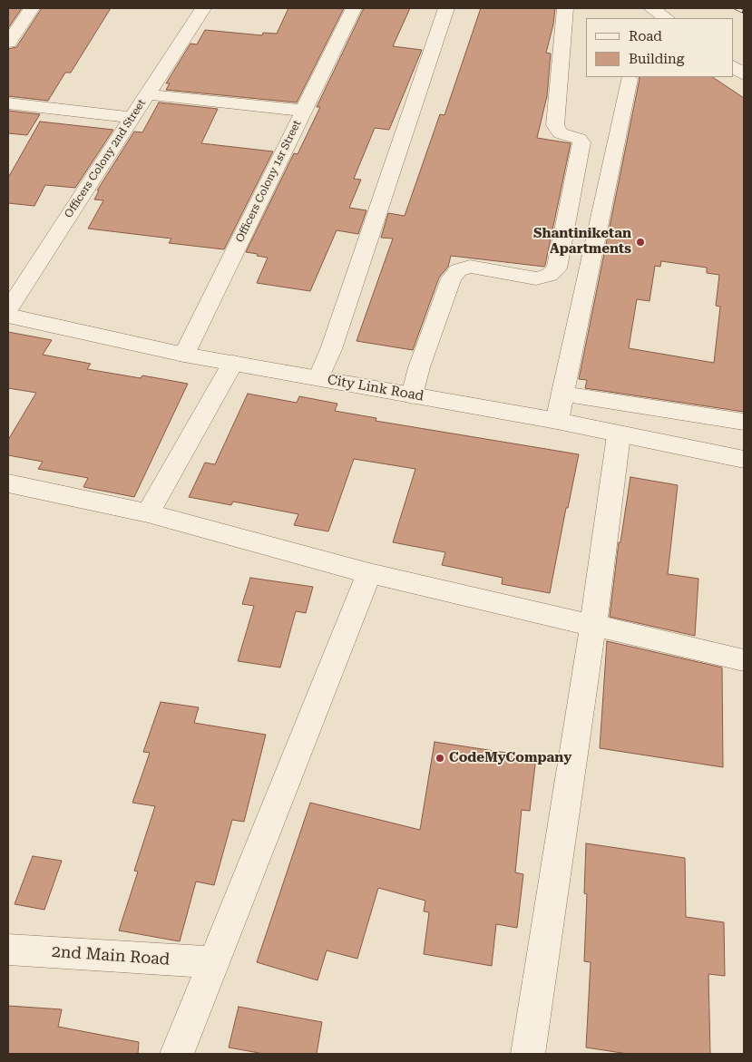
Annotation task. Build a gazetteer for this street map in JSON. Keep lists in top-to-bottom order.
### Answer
{
  "streets": {
    "street": [
      "Officers Colony 2nd Street",
      "Officers Colony 1sr Street",
      "City Link Road",
      "2nd Main Road"
    ]
  },
  "crossings": [
    ["Officers Colony 1sr Street", "City Link Road"]
  ],
  "places": ["Shantiniketan Apartments", "CodeMyCompany"],
  "legend": ["Road", "Building"]
}
